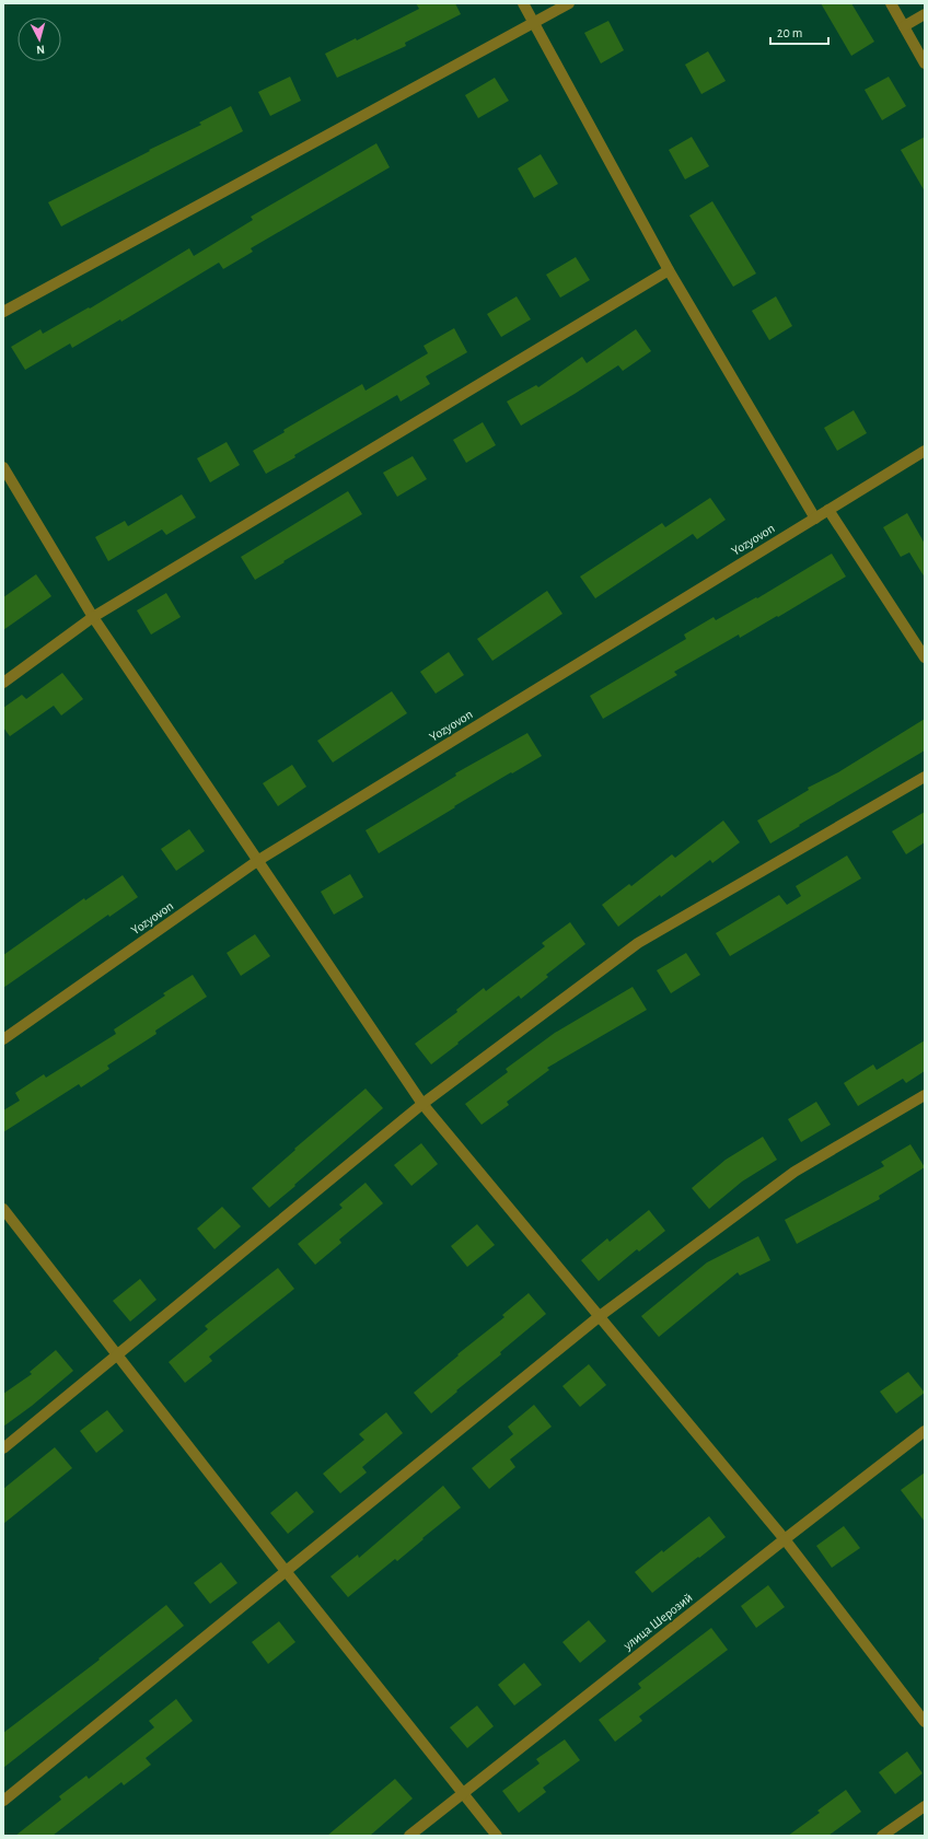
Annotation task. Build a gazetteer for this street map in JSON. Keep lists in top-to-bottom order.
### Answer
{
  "streets": {
    "street": ["Yozyovon", "улица Шерозий"]
  },
  "scale_bar": "20 m",
  "north": "bottom"
}
